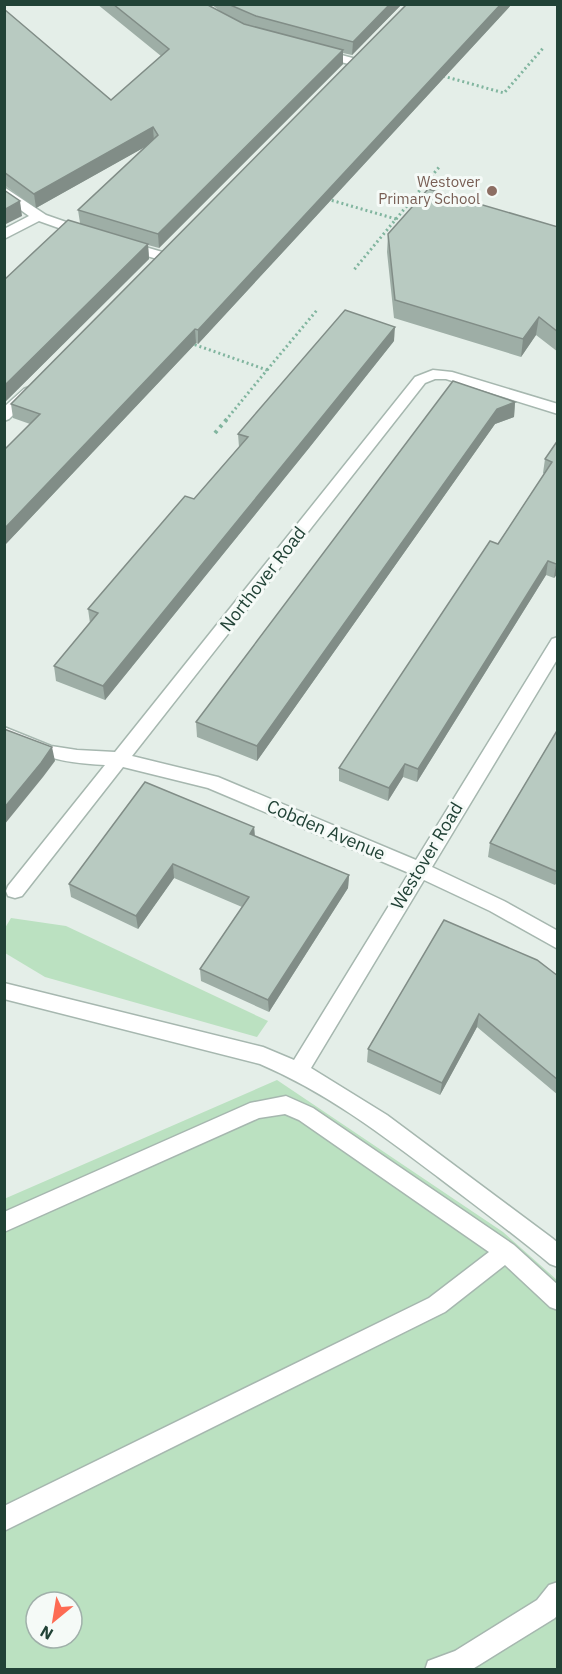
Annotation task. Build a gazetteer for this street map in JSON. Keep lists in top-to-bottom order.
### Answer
{
  "streets": {
    "street": ["Northover Road", "Cobden Avenue", "Westover Road"]
  },
  "crossings": [
    ["Northover Road", "Cobden Avenue"],
    ["Cobden Avenue", "Westover Road"]
  ],
  "places": ["Westover Primary School"],
  "north": "bottom left"
}
